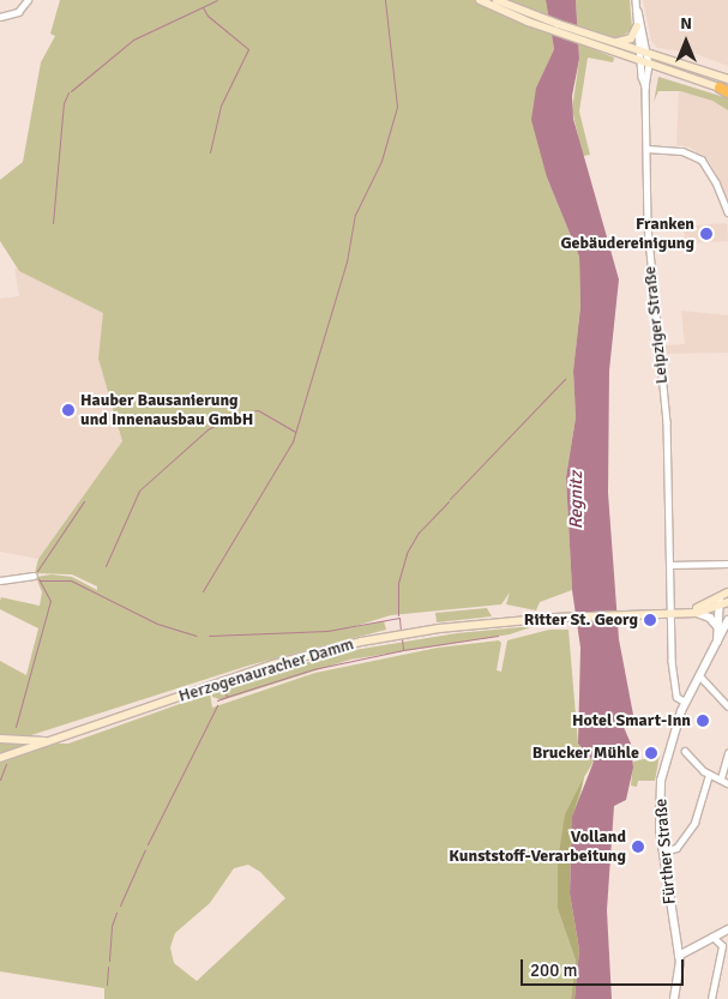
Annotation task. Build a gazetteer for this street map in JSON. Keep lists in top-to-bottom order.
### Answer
{
  "streets": {
    "main road": ["Herzogenauracher Damm"],
    "street": ["Leipziger Straße", "Fürther Straße"]
  },
  "crossings": [
    ["Leipziger Straße", "Herzogenauracher Damm"],
    ["Leipziger Straße", "Fürther Straße"],
    ["Herzogenauracher Damm", "Fürther Straße"]
  ],
  "water": ["Regnitz"],
  "places": [
    "Franken Gebäudereinigung",
    "Hauber Bausanierung und Innenausbau GmbH",
    "Ritter St. Georg",
    "Hotel Smart-Inn",
    "Brucker Mühle",
    "Volland Kunststoff-Verarbeitung"
  ],
  "scale_bar": "200 m",
  "north": "top"
}
